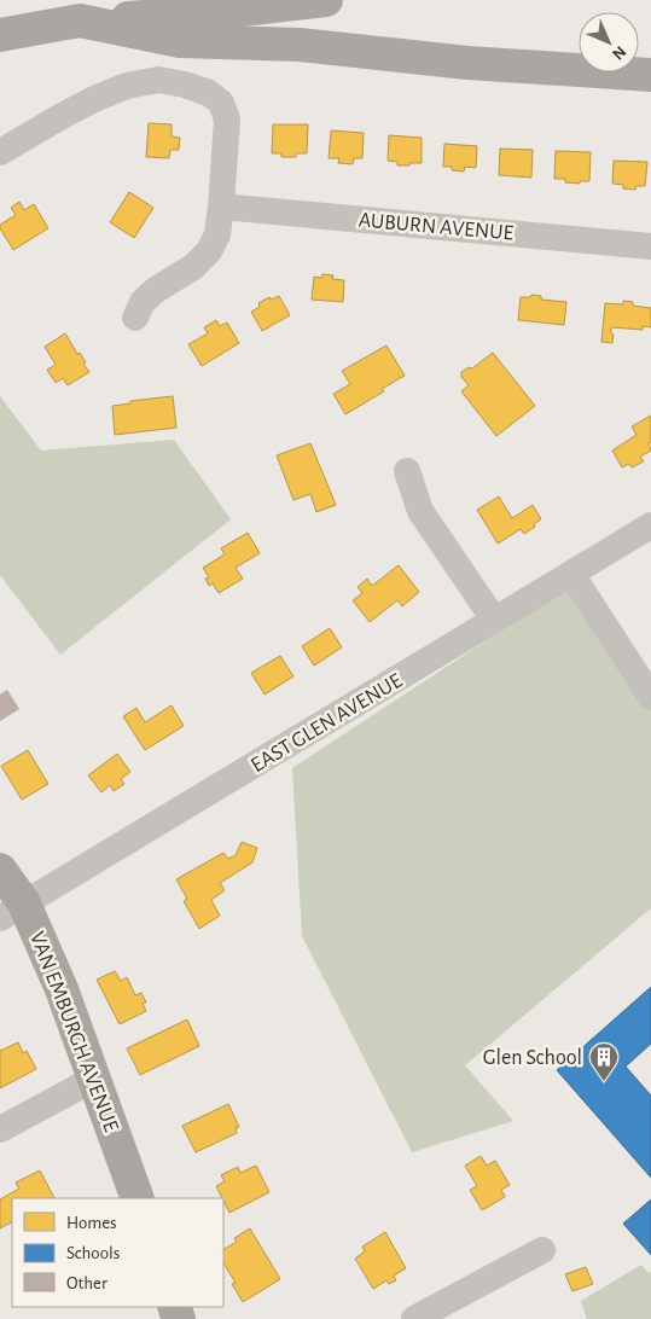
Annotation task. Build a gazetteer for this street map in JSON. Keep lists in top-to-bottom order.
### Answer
{
  "streets": {
    "main road": ["VAN EMBURGH AVENUE"],
    "street": ["AUBURN AVENUE", "EAST GLEN AVENUE"]
  },
  "crossings": [
    ["EAST GLEN AVENUE", "VAN EMBURGH AVENUE"]
  ],
  "places": {
    "building": ["Glen School"]
  },
  "legend": ["Homes", "Schools", "Other"],
  "north": "bottom right"
}
